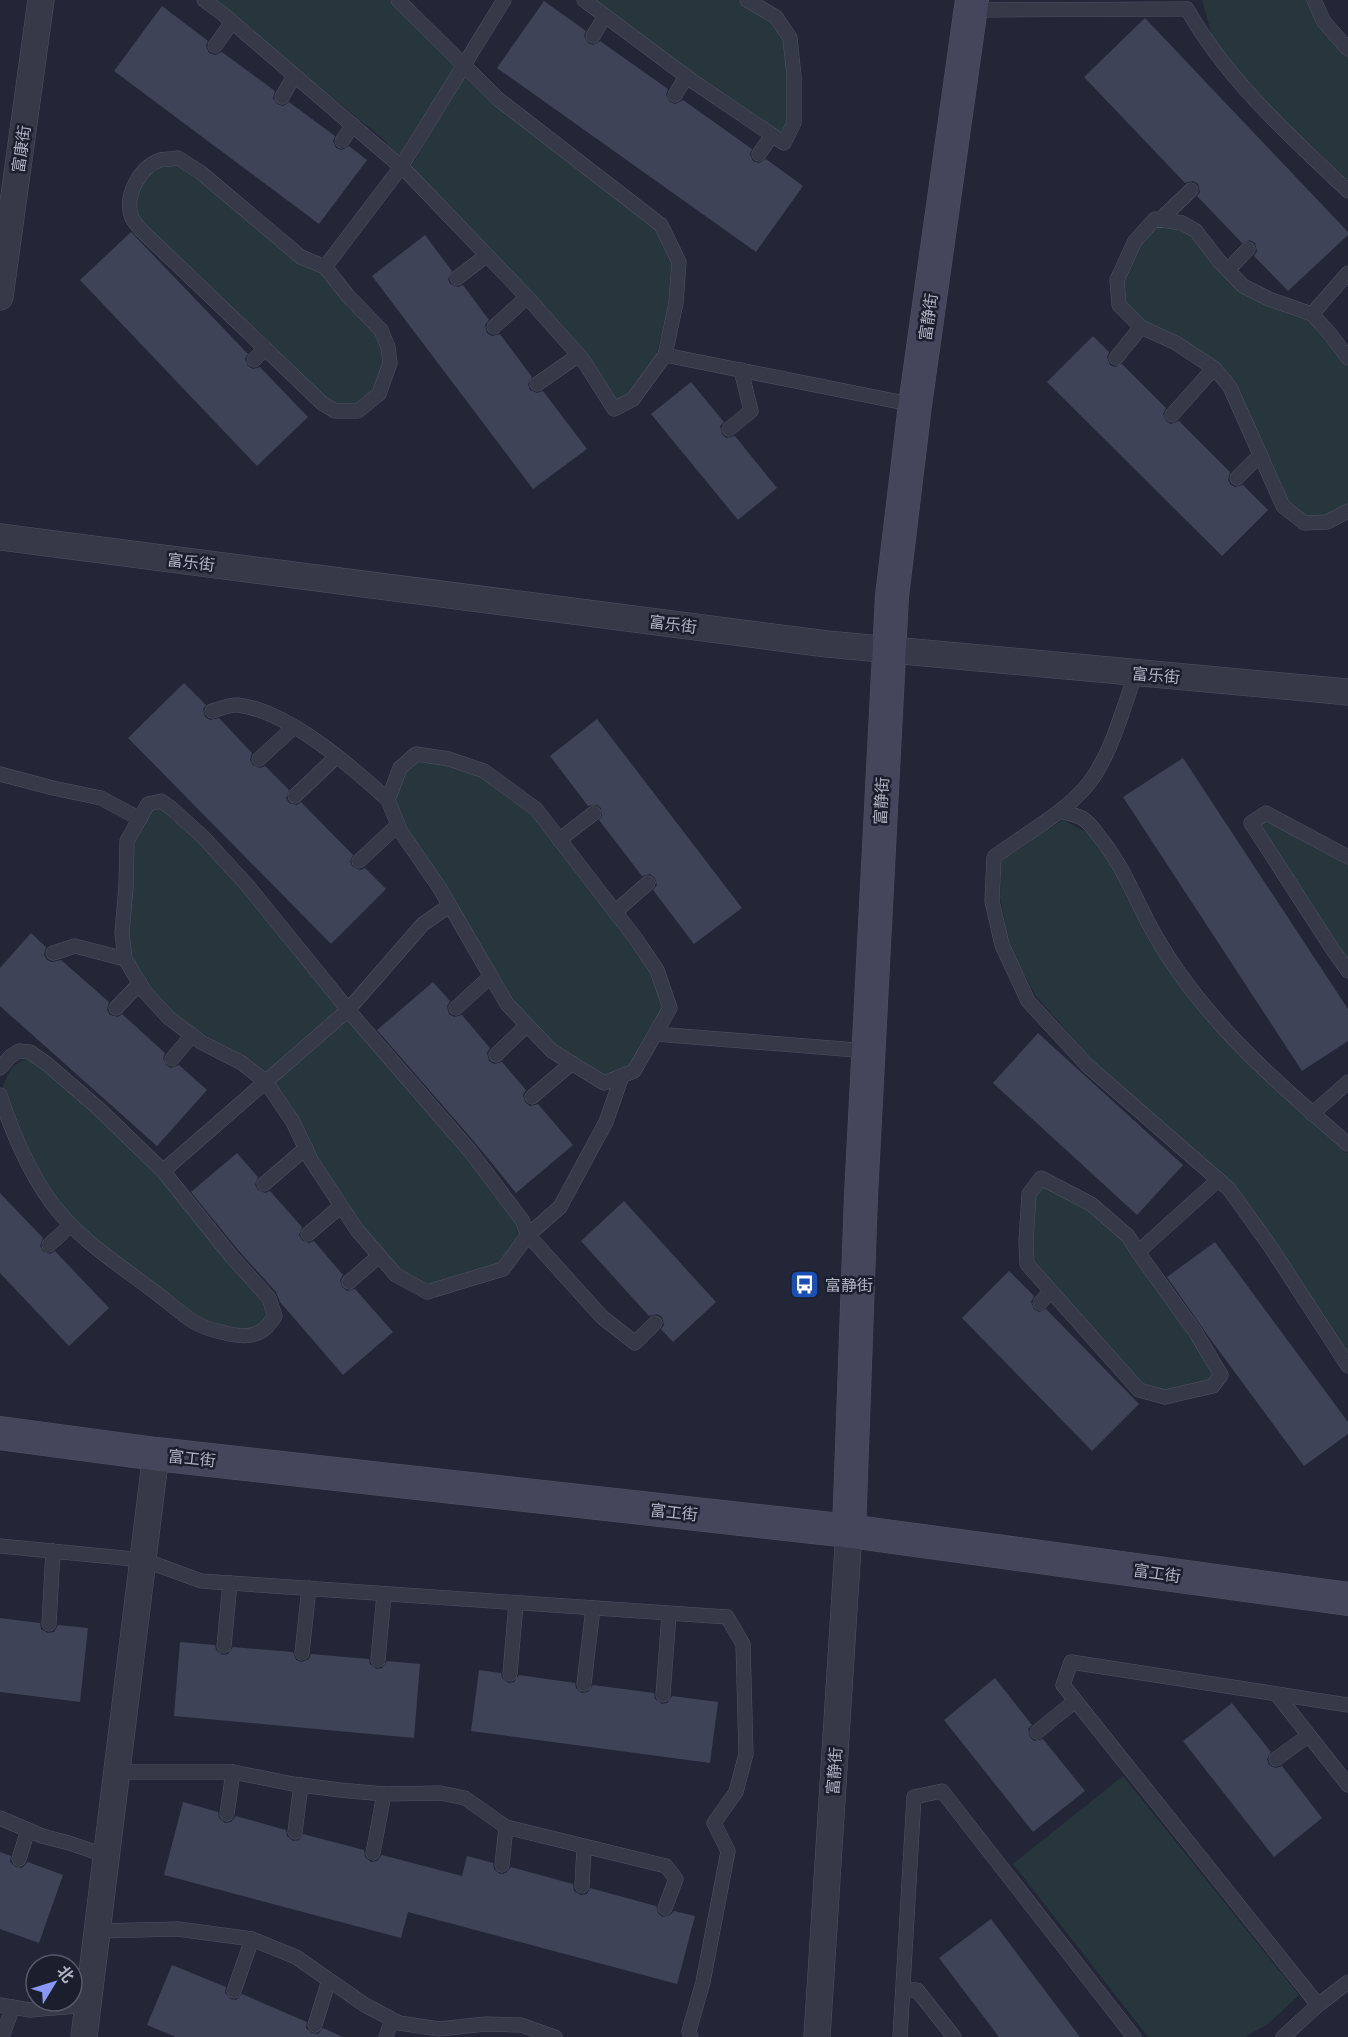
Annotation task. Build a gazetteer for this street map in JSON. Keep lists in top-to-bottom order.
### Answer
{
  "streets": {
    "street": [
      "富康街",
      "富静街",
      "富乐街",
      "富工街"
    ]
  },
  "crossings": [
    ["富静街", "富乐街"],
    ["富静街", "富工街"]
  ],
  "places": {
    "bus stop": ["富静街"]
  },
  "north": "top right"
}
